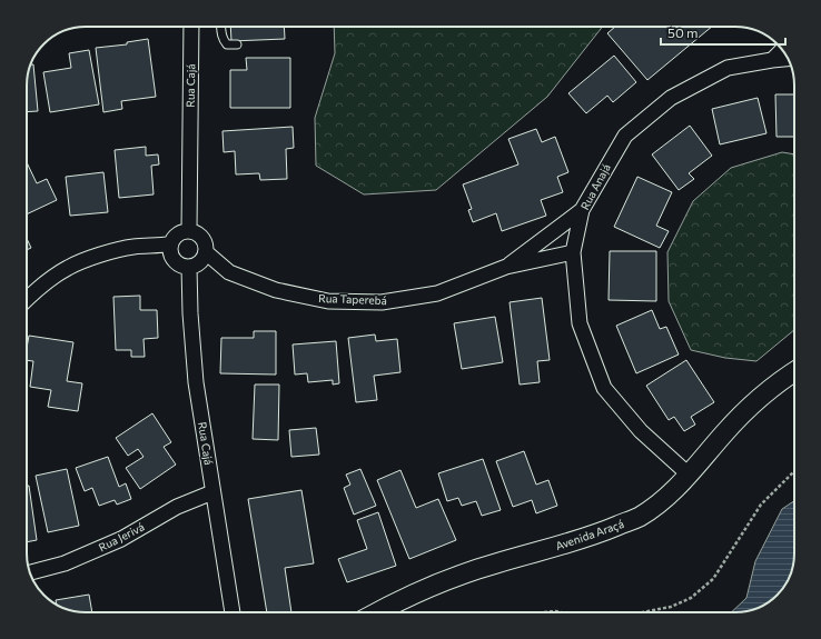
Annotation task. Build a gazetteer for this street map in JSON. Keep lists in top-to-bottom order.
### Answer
{
  "streets": {
    "street": [
      "Rua Cajá",
      "Rua Anajá",
      "Rua Taperebá",
      "Avenida Araçá",
      "Rua Jerivá"
    ]
  },
  "crossings": [
    ["Rua Cajá", "Rua Taperebá"],
    ["Rua Cajá", "Rua Jerivá"],
    ["Rua Anajá", "Rua Taperebá"],
    ["Rua Anajá", "Avenida Araçá"]
  ],
  "scale_bar": "50 m"
}
